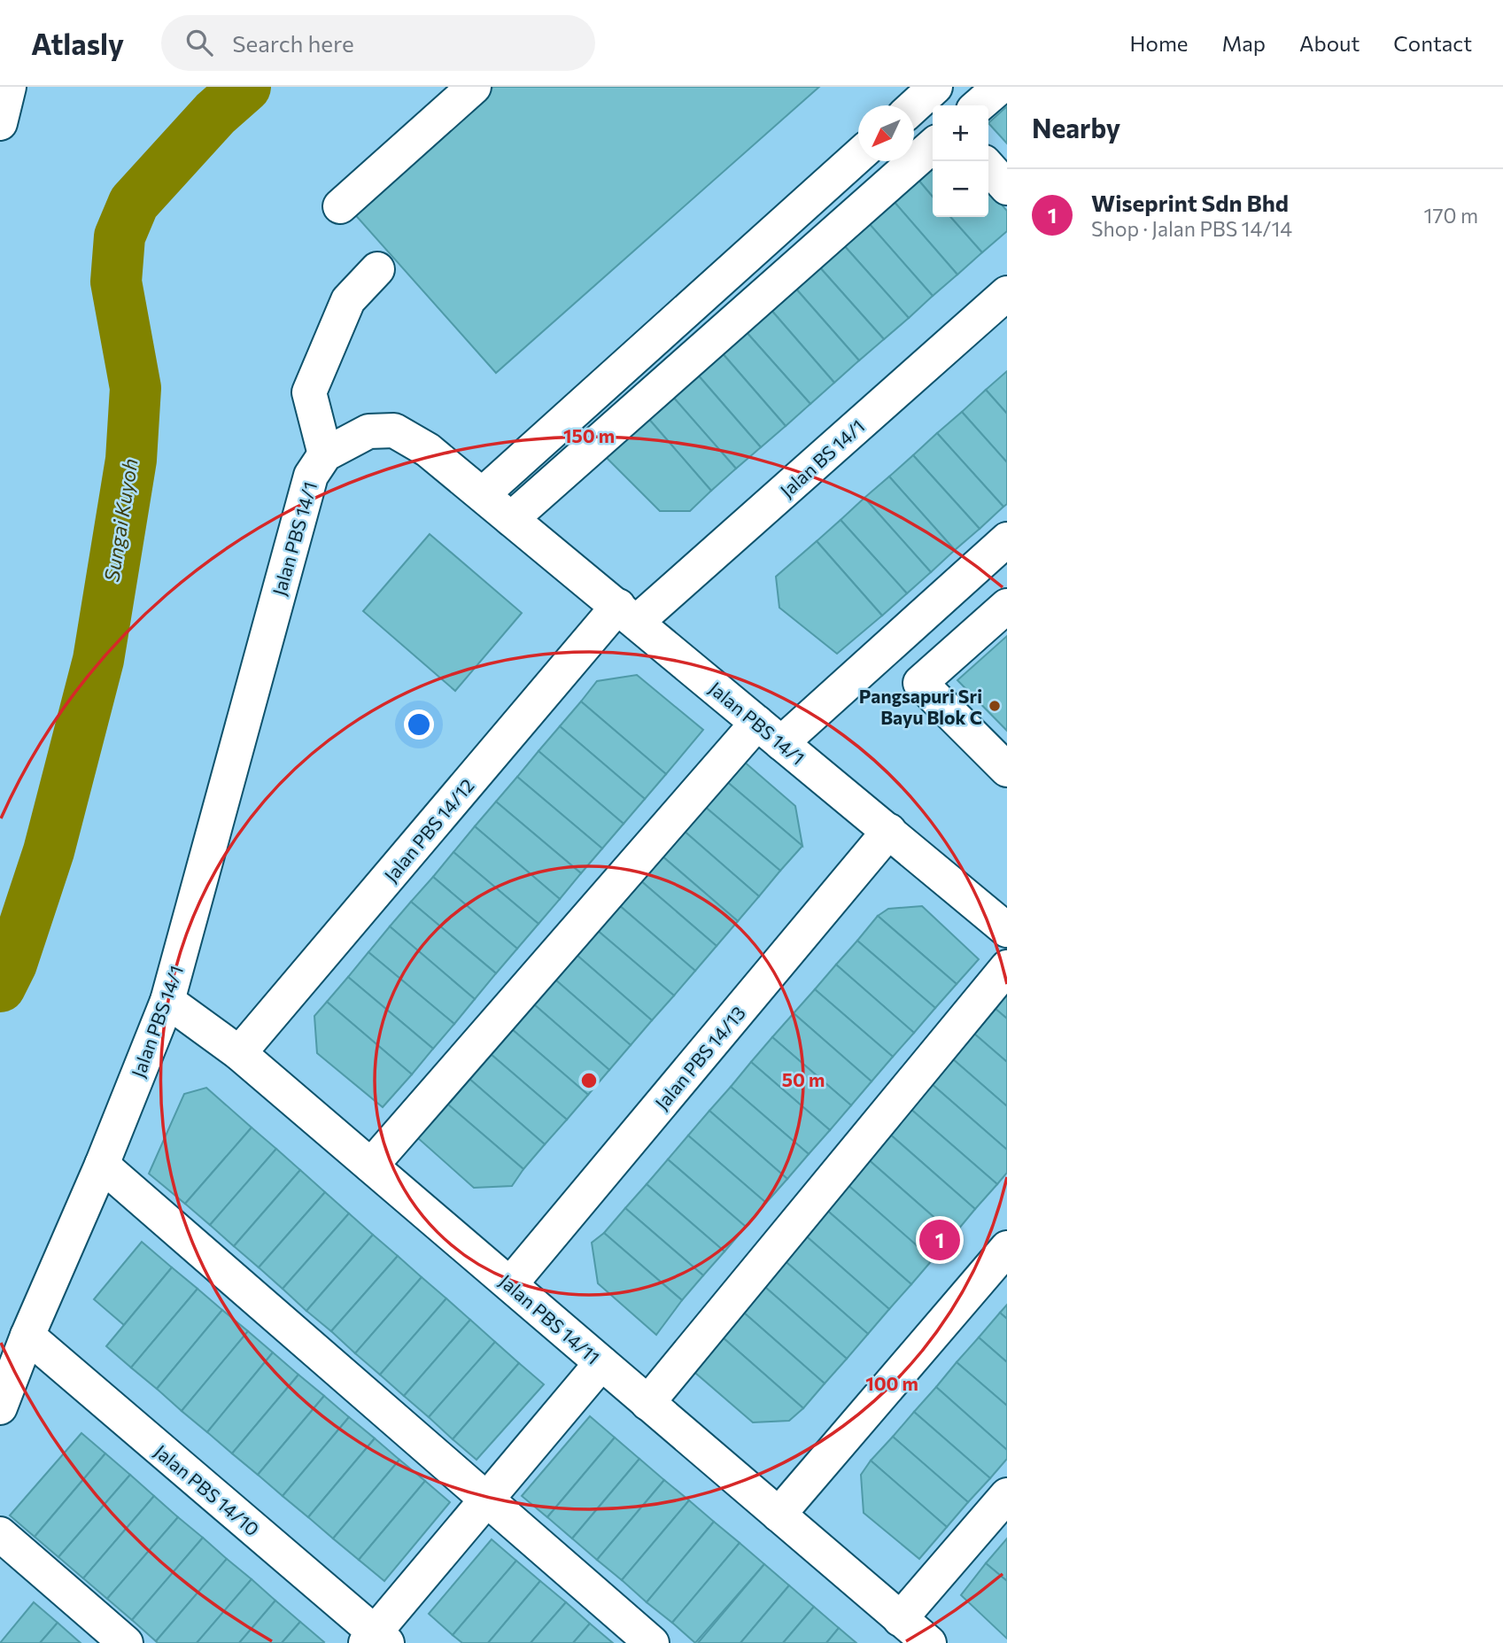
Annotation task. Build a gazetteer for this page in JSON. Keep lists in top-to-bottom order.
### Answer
{
  "streets": {
    "street": [
      "Jalan BS 14/1",
      "Jalan PBS 14/1",
      "Jalan PBS 14/12",
      "Jalan PBS 14/13",
      "Jalan PBS 14/11",
      "Jalan PBS 14/10"
    ]
  },
  "crossings": [
    ["Jalan BS 14/1", "Jalan PBS 14/1"],
    ["Jalan BS 14/1", "Jalan PBS 14/12"],
    ["Jalan PBS 14/1", "Jalan PBS 14/12"],
    ["Jalan PBS 14/1", "Jalan PBS 14/13"],
    ["Jalan PBS 14/1", "Jalan PBS 14/11"],
    ["Jalan PBS 14/1", "Jalan PBS 14/10"],
    ["Jalan PBS 14/12", "Jalan PBS 14/11"],
    ["Jalan PBS 14/13", "Jalan PBS 14/11"]
  ],
  "water": ["Sungai Kuyoh"],
  "places": ["Pangsapuri Sri Bayu Blok C"],
  "north": "bottom left",
  "page": {
    "header": "Atlasly",
    "search": "Search here",
    "nav": [
      "Home",
      "Map",
      "About",
      "Contact"
    ],
    "heading": "Nearby",
    "map_buttons": ["+", "−"],
    "list": [
      {
        "mark": "1",
        "name": "Wiseprint Sdn Bhd",
        "note": "Shop · Jalan PBS 14/14",
        "value": "170 m"
      }
    ],
    "pins": "1"
  },
  "rings": ["150 m", "50 m", "100 m"]
}
